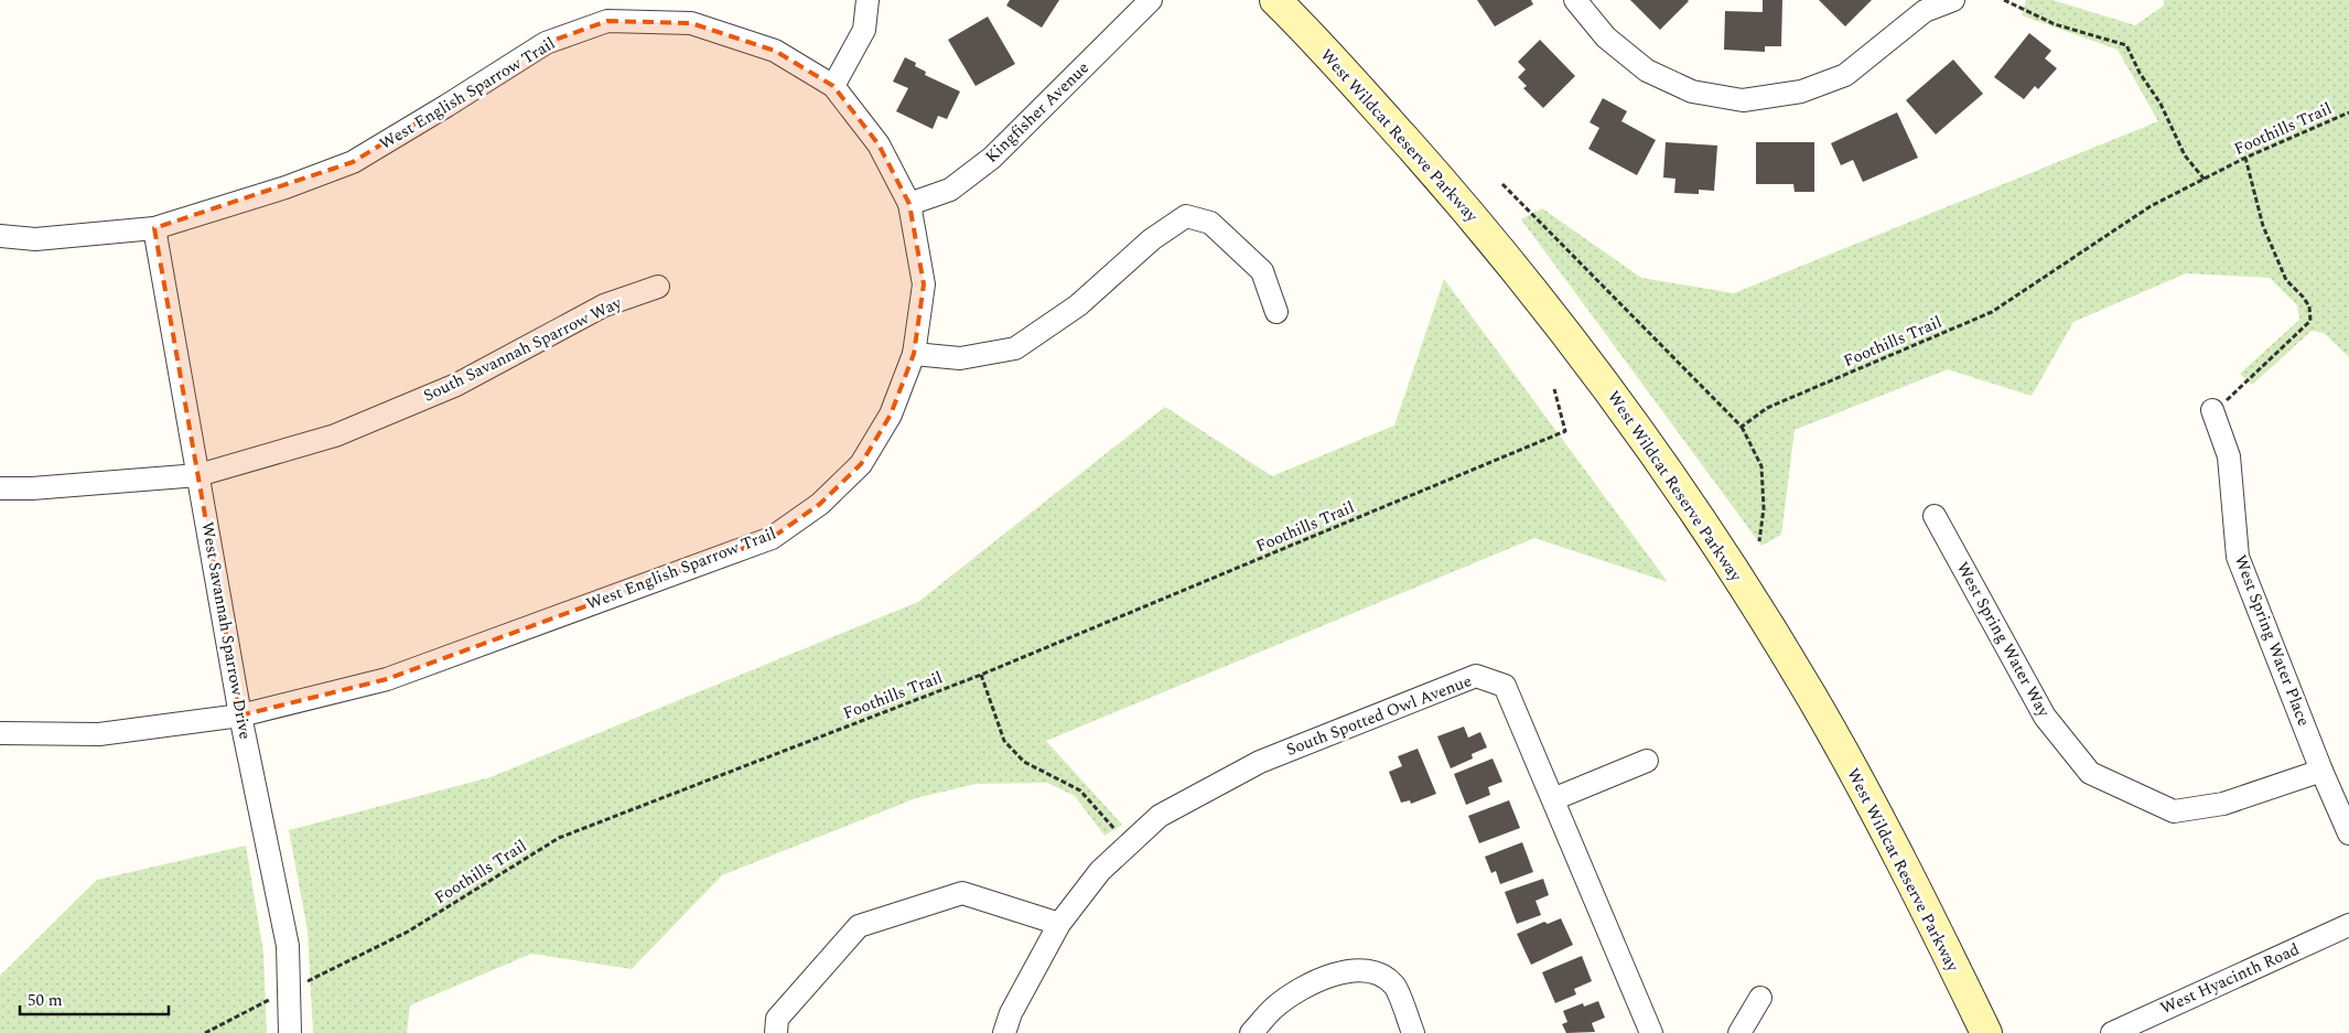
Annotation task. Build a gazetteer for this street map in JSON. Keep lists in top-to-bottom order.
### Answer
{
  "streets": {
    "main road": ["West Wildcat Reserve Parkway"],
    "street": [
      "West English Sparrow Trail",
      "Kingfisher Avenue",
      "South Savannah Sparrow Way",
      "West Savannah Sparrow Drive",
      "West Spring Water Way",
      "West Spring Water Place",
      "South Spotted Owl Avenue",
      "West Hyacinth Road"
    ],
    "path": ["Foothills Trail"]
  },
  "crossings": [
    ["West English Sparrow Trail", "Kingfisher Avenue"],
    ["West English Sparrow Trail", "West Savannah Sparrow Drive"],
    ["Foothills Trail", "West Savannah Sparrow Drive"],
    ["South Savannah Sparrow Way", "West Savannah Sparrow Drive"],
    ["West Spring Water Way", "West Spring Water Place"]
  ],
  "scale_bar": "50 m"
}
